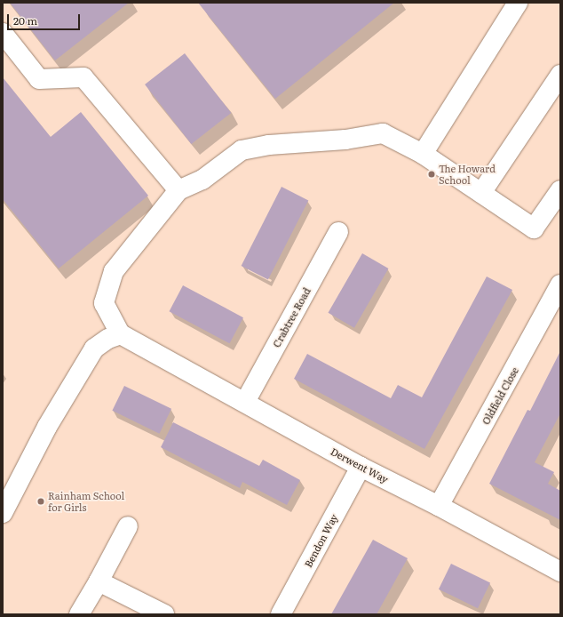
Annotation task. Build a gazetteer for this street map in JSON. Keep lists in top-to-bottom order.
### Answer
{
  "streets": {
    "street": [
      "Crabtree Road",
      "Oldfield Close",
      "Derwent Way",
      "Bendon Way"
    ]
  },
  "crossings": [
    ["Crabtree Road", "Derwent Way"],
    ["Oldfield Close", "Derwent Way"],
    ["Derwent Way", "Bendon Way"]
  ],
  "places": ["The Howard School", "Rainham School for Girls"],
  "scale_bar": "20 m"
}
